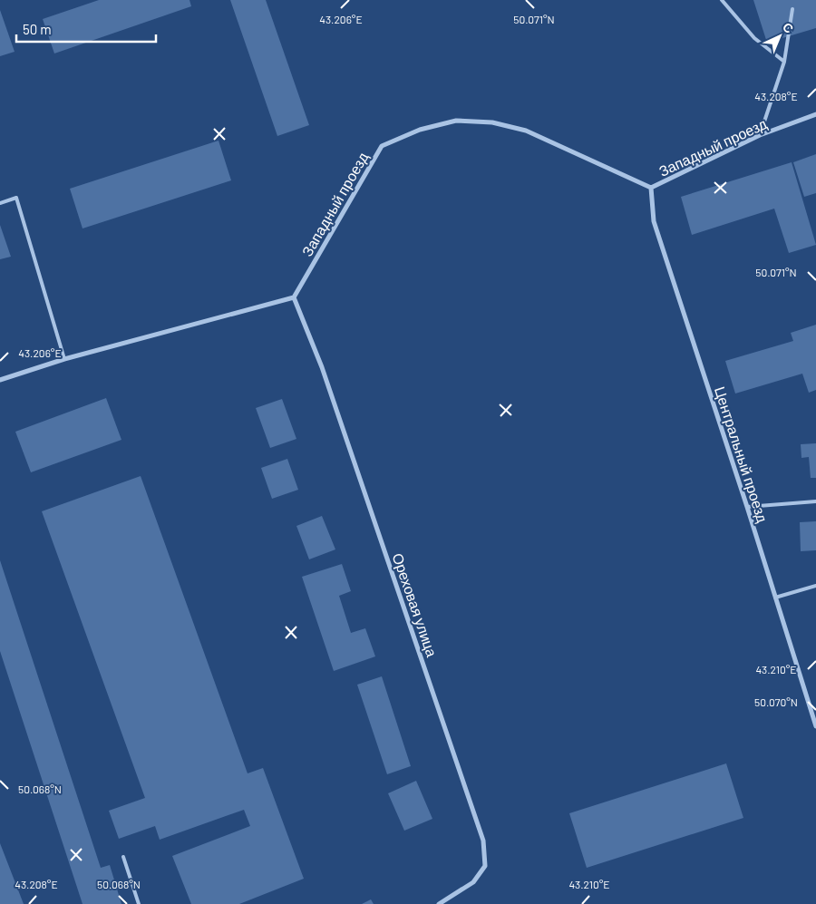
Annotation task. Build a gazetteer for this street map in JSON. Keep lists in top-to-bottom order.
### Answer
{
  "streets": {
    "street": ["Западный проезд", "Центральный проезд", "Ореховая улица"]
  },
  "crossings": [
    ["Западный проезд", "Центральный проезд"],
    ["Западный проезд", "Ореховая улица"]
  ],
  "scale_bar": "50 m",
  "north": "top right",
  "coordinates": [
    "50.071°N",
    "43.206°E",
    "43.208°E",
    "43.210°E",
    "50.070°N",
    "50.068°N"
  ]
}
